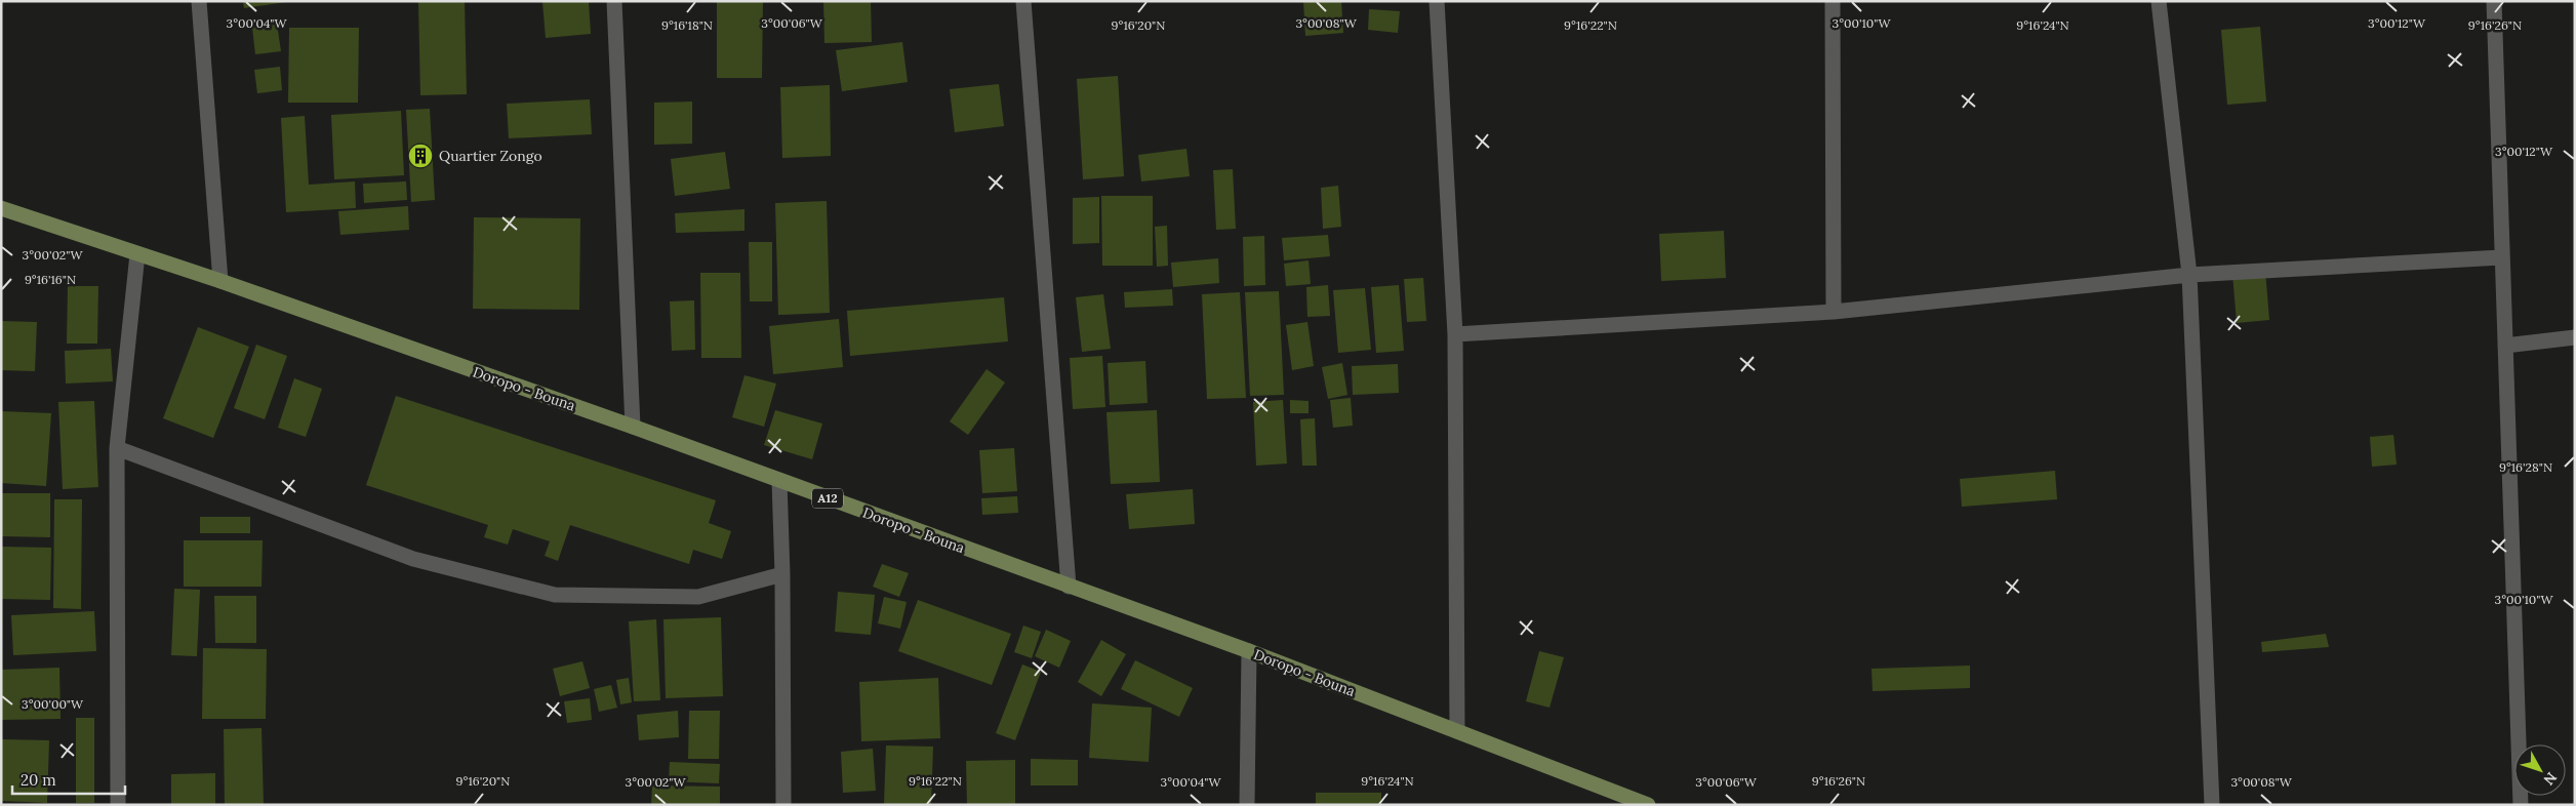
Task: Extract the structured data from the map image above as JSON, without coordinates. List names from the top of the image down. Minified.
{"streets":{"main road":["Doropo - Bouna","A12"]},"places":{"building":["Quartier Zongo"]},"scale_bar":"20 m","north":"bottom right","coordinates":["3°00'04\"W","3°00'06\"W","3°00'08\"W","3°00'10\"W","3°00'12\"W","9°16'18\"N","9°16'20\"N","9°16'22\"N","9°16'24\"N","9°16'26\"N","3°00'02\"W","9°16'16\"N","9°16'28\"N","3°00'00\"W"]}
